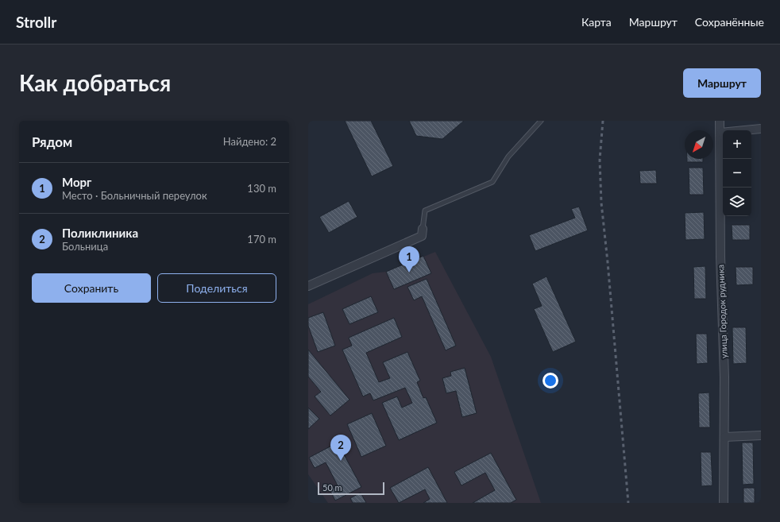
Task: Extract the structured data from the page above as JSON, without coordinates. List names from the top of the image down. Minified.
{"streets":{"street":["улица Городок рудника"]},"scale_bar":"50 m","north":"bottom left","page":{"header":"Strollr","nav":["Карта","Маршрут","Сохранённые"],"buttons":["Маршрут",["Сохранить","Поделиться"]],"title":"Как добраться","heading":["Рядом","Найдено: 2"],"map_buttons":["+","−"],"list":[{"mark":"1","name":"Морг","note":"Место · Больничный переулок","value":"130 m"},{"mark":"2","name":"Поликлиника","note":"Больница","value":"170 m"}],"pins":["1","2"],"scale":"50 m"}}
